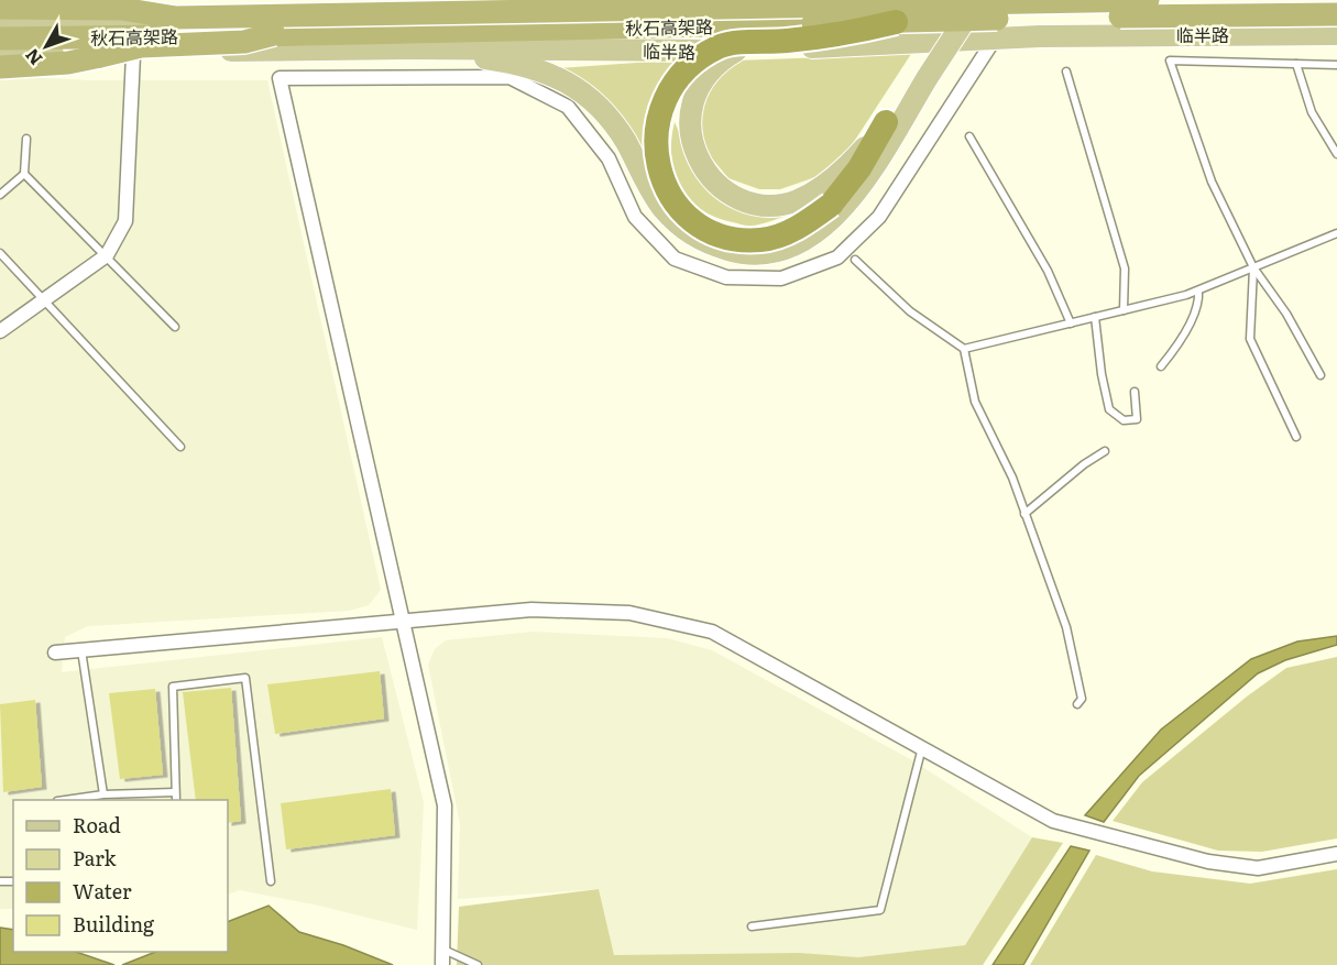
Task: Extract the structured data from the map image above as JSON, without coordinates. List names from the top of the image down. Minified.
{"streets":{"highway":["秋石高架路"],"main road":["临半路"]},"legend":["Road","Park","Water","Building"],"north":"bottom left"}
